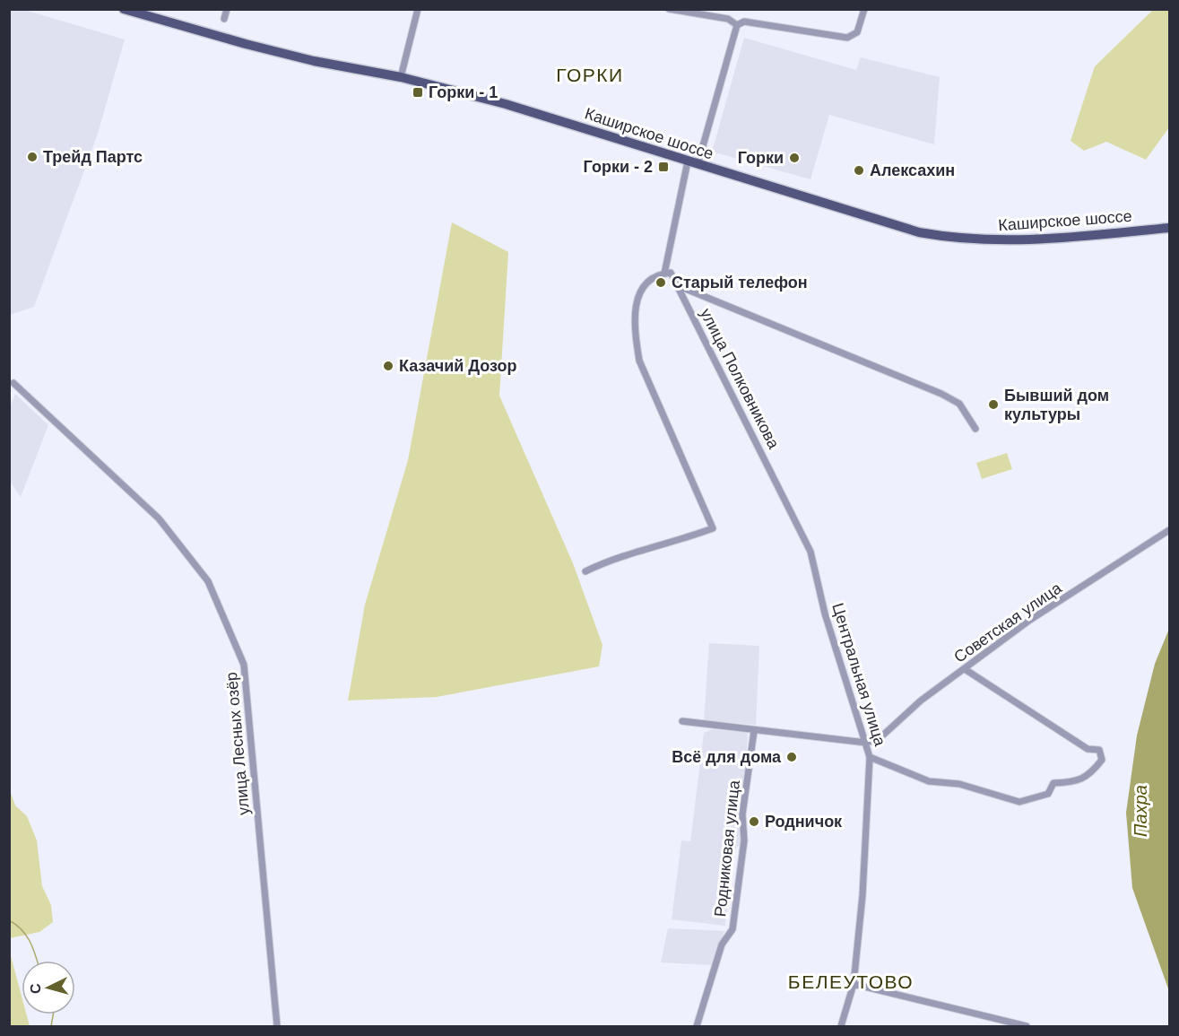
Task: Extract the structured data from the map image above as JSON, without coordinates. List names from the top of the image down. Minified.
{"streets":{"main road":["Каширское шоссе"],"street":["улица Полковникова","Советская улица","Центральная улица","улица Лесных озёр","Родниковая улица"]},"crossings":[["улица Полковникова","Центральная улица"],["Советская улица","Центральная улица"]],"districts":["ГОРКИ","БЕЛЕУТОВО"],"water":["Пахра"],"places":{"transit":["Горки - 1","Горки - 2"],"other":["Трейд Партс","Горки","Алексахин","Старый телефон","Казачий Дозор","Бывший дом культуры","Всё для дома","Родничок"]},"north":"left"}
